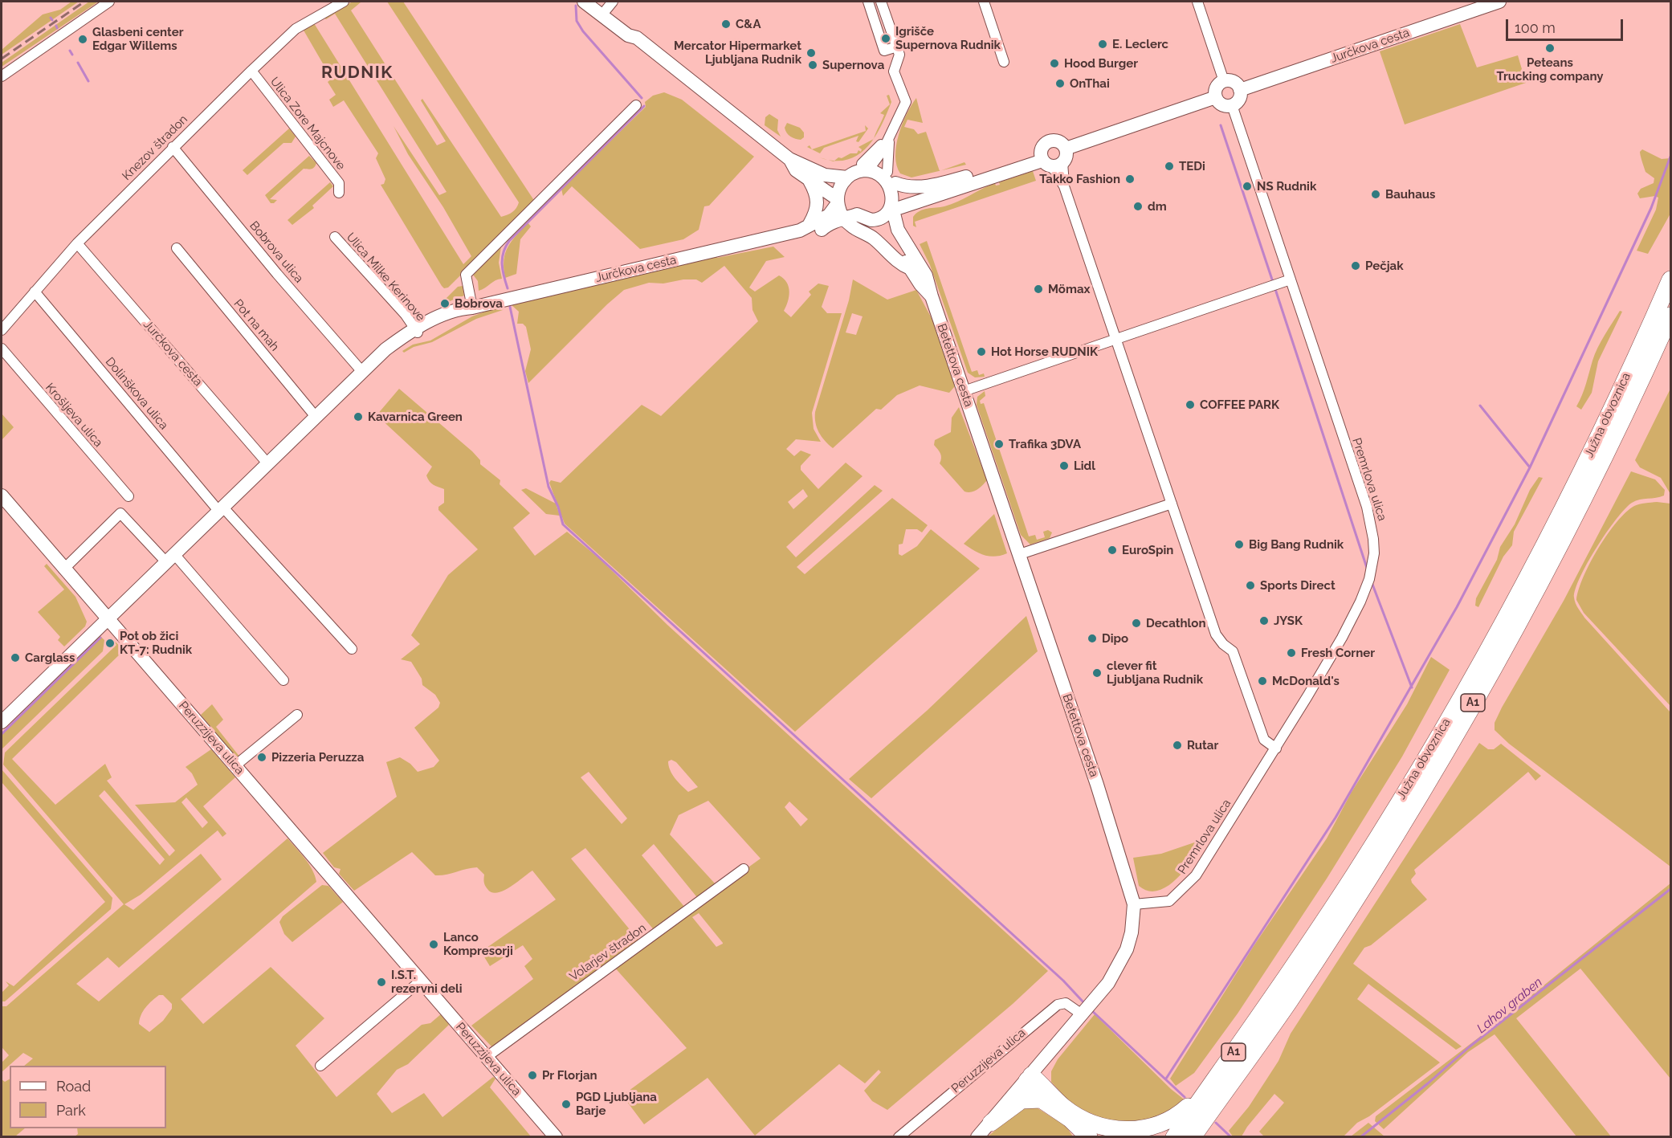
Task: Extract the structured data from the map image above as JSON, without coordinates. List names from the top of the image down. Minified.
{"streets":{"highway":["Južna obvoznica","A1"],"street":["Jurčkova cesta","Ulica Zore Majcnove","Knezov štradon","Bobrova ulica","Ulica Milke Kerinove","Pot na mah","Betettova cesta","Dolinškova ulica","Krošljeva ulica","Premrlova ulica","Peruzzijeva ulica","Volarjev štradon"]},"crossings":[["Jurčkova cesta","Knezov štradon"],["Jurčkova cesta","Bobrova ulica"],["Jurčkova cesta","Ulica Milke Kerinove"],["Jurčkova cesta","Pot na mah"],["Jurčkova cesta","Betettova cesta"],["Jurčkova cesta","Dolinškova ulica"],["Jurčkova cesta","Premrlova ulica"],["Jurčkova cesta","Peruzzijeva ulica"],["Ulica Zore Majcnove","Knezov štradon"],["Knezov štradon","Bobrova ulica"],["Knezov štradon","Dolinškova ulica"],["Betettova cesta","Premrlova ulica"],["Betettova cesta","Peruzzijeva ulica"],["Peruzzijeva ulica","Volarjev štradon"]],"districts":["RUDNIK"],"water":["Lahov graben"],"places":["C&A","Igrišče Supernova Rudnik","Glasbeni center Edgar Willems","E. Leclerc","Peteans Trucking company","Mercator Hipermarket Ljubljana Rudnik","Hood Burger","Supernova","OnThai","TEDi","Takko Fashion","NS Rudnik","Bauhaus","dm","Pečjak","Mömax","Bobrova","Hot Horse RUDNIK","COFFEE PARK","Kavarnica Green","Trafika 3DVA","Lidl","Big Bang Rudnik","EuroSpin","Sports Direct","JYSK","Decathlon","Dipo","Pot ob žici KT-7: Rudnik","Fresh Corner","Carglass","clever fit Ljubljana Rudnik","McDonald's","Rutar","Pizzeria Peruzza","Lanco Kompresorji","I.S.T. rezervni deli","Pr Florjan","PGD Ljubljana Barje"],"legend":["Road","Park"],"scale_bar":"100 m"}
